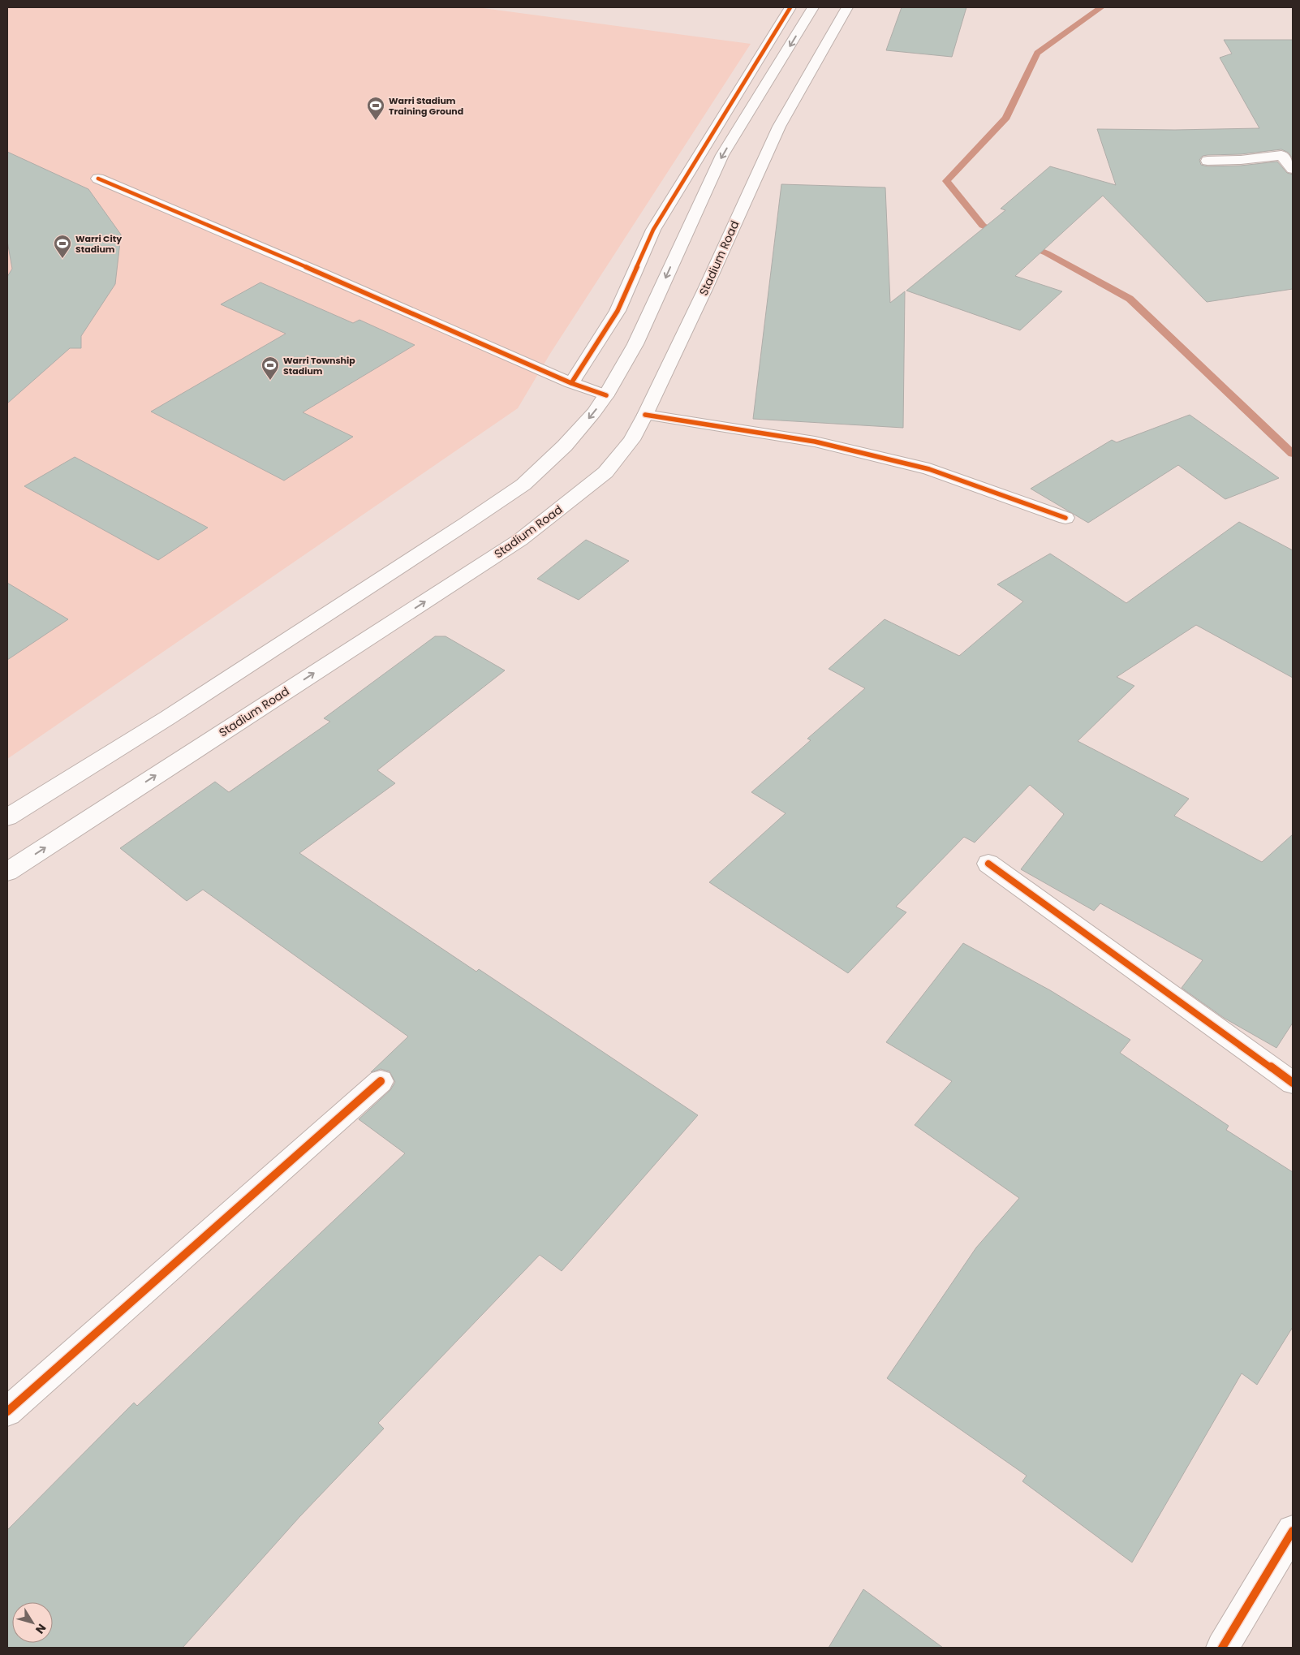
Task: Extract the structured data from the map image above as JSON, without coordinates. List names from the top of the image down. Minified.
{"streets":{"main road":["Stadium Road"]},"places":{"sports":["Warri Stadium Training Ground","Warri City Stadium","Warri Township Stadium"]},"north":"bottom right"}
